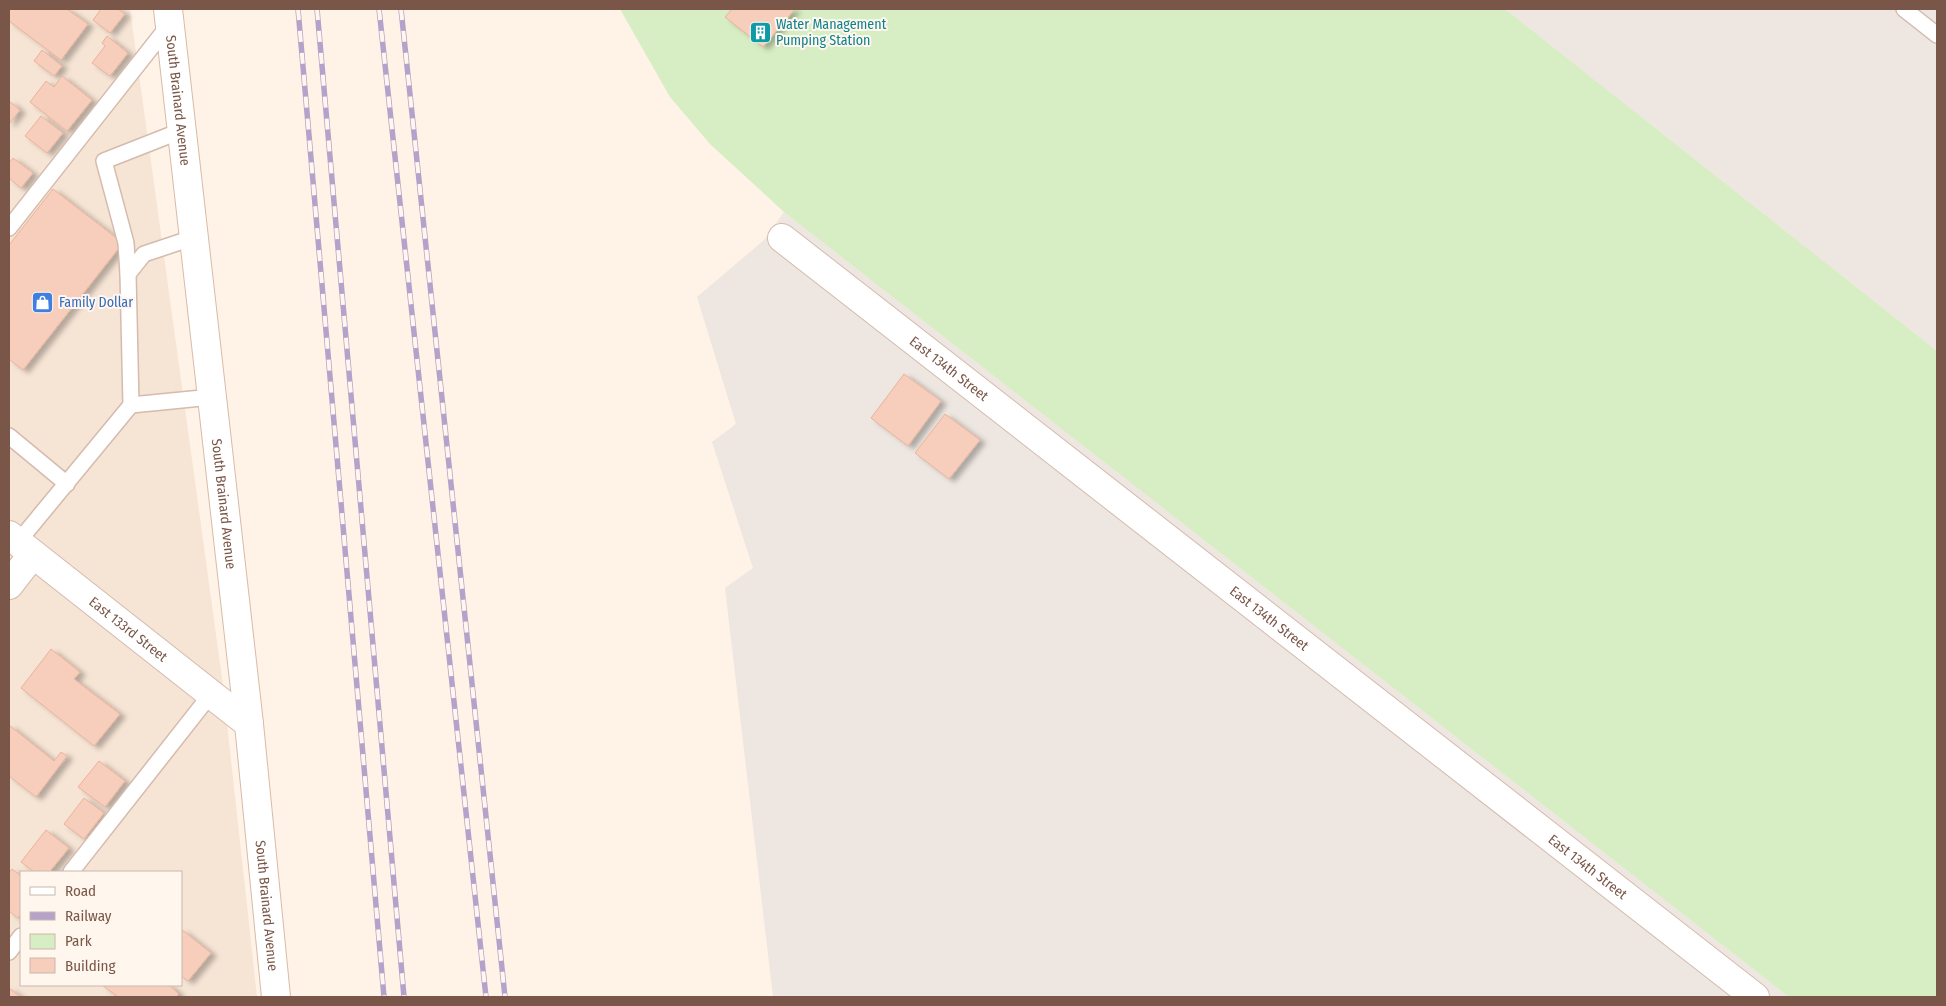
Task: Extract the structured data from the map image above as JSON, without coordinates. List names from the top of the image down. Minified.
{"streets":{"street":["South Brainard Avenue","East 134th Street","East 133rd Street"]},"crossings":[["South Brainard Avenue","East 133rd Street"]],"places":{"building":["Water Management Pumping Station"],"shop":["Family Dollar"]},"legend":["Road","Railway","Park","Building"]}
